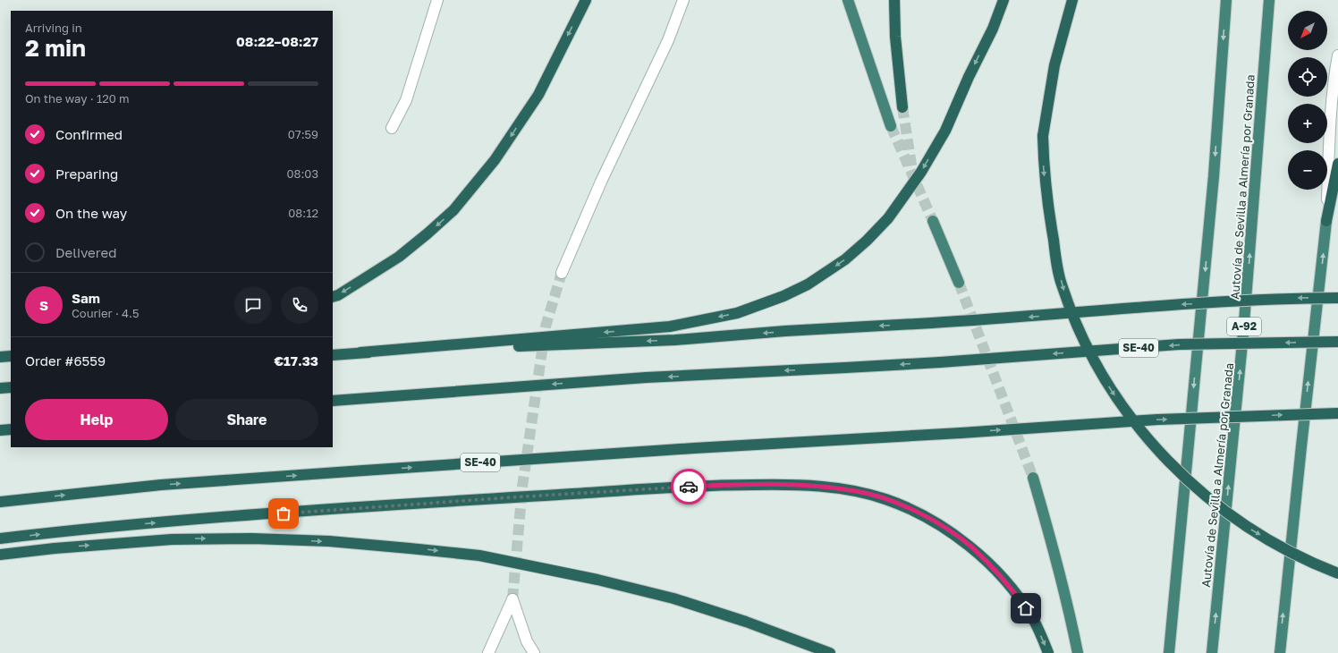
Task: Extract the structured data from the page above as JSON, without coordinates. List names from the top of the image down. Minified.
{"streets":{"highway":["Autovía de Sevilla a Almería por Granada","A-92","SE-40"]},"north":"bottom left","page":{"map_buttons":["+","−"],"heading":["2 min","Arriving in","08:22–08:27"],"panel":["Sam","Courier · 4.5","Order #6559","€17.33"],"bar":"On the way · 120 m","list":[["Confirmed","07:59"],["Preparing","08:03"],["On the way","08:12"],"Delivered"],"round":"S","buttons":["Help","Share"]}}
